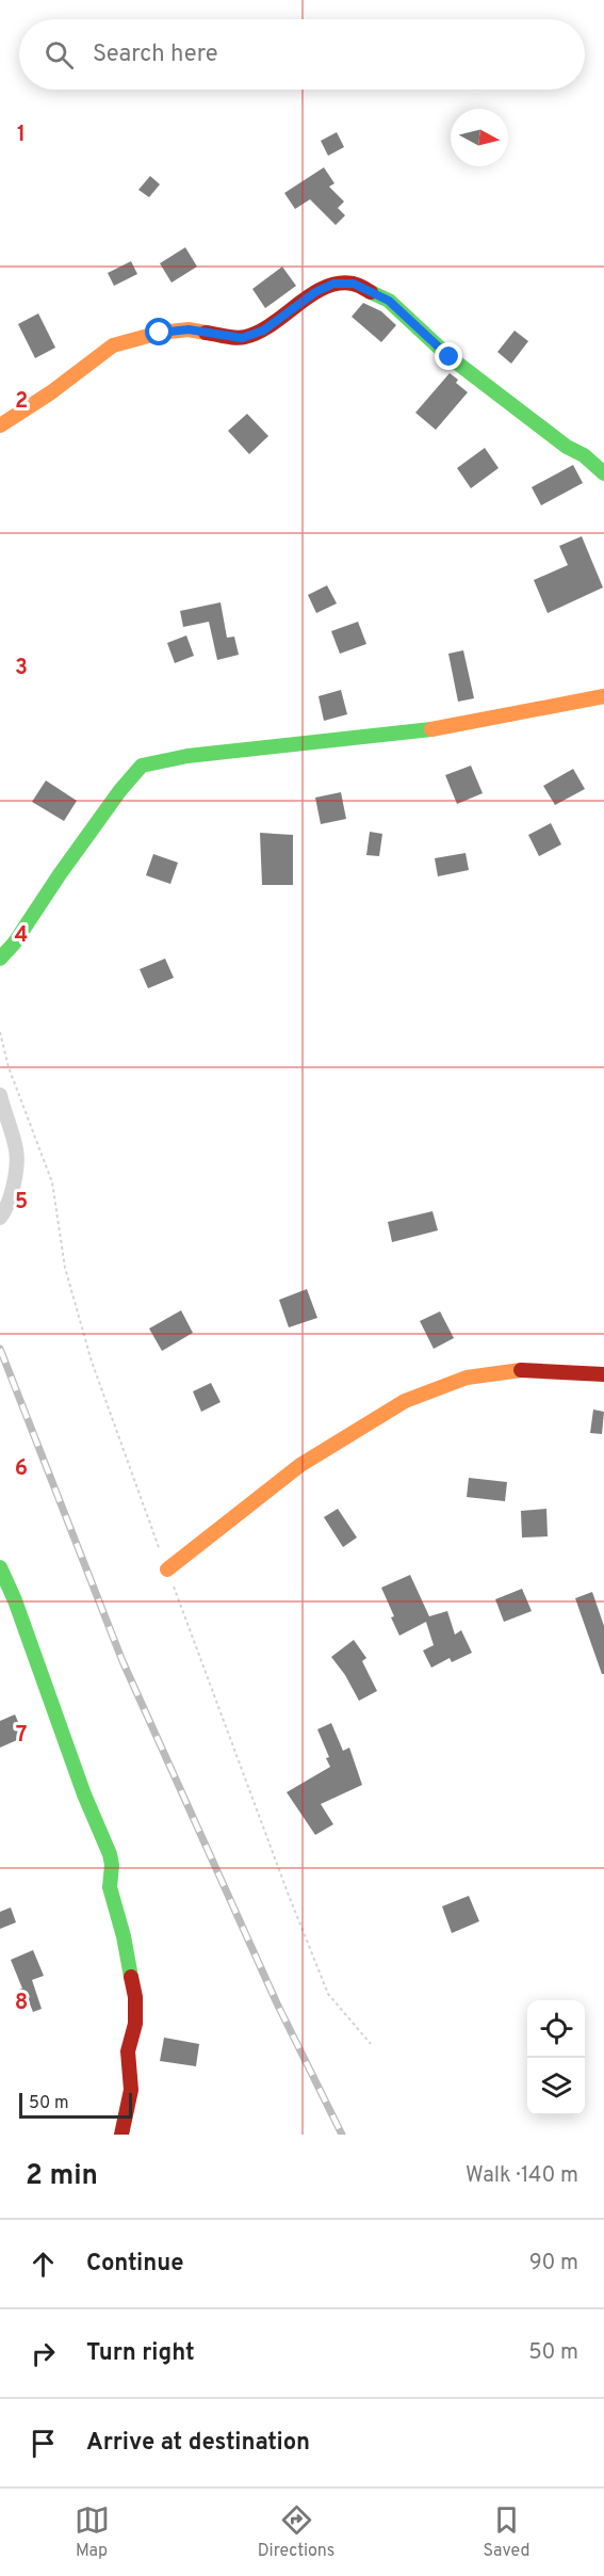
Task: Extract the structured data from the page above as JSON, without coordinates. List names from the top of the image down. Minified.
{"scale_bar":"50 m","north":"right","page":{"search":"Search here","scale":"50 m","heading":["2 min","Walk · 140 m"],"list":[["Continue","90 m"],["Turn right","50 m"],"Arrive at destination"],"nav":["Map","Directions","Saved"]},"grid":{"rows":["1","2","3","4","5","6","7","8"]}}
